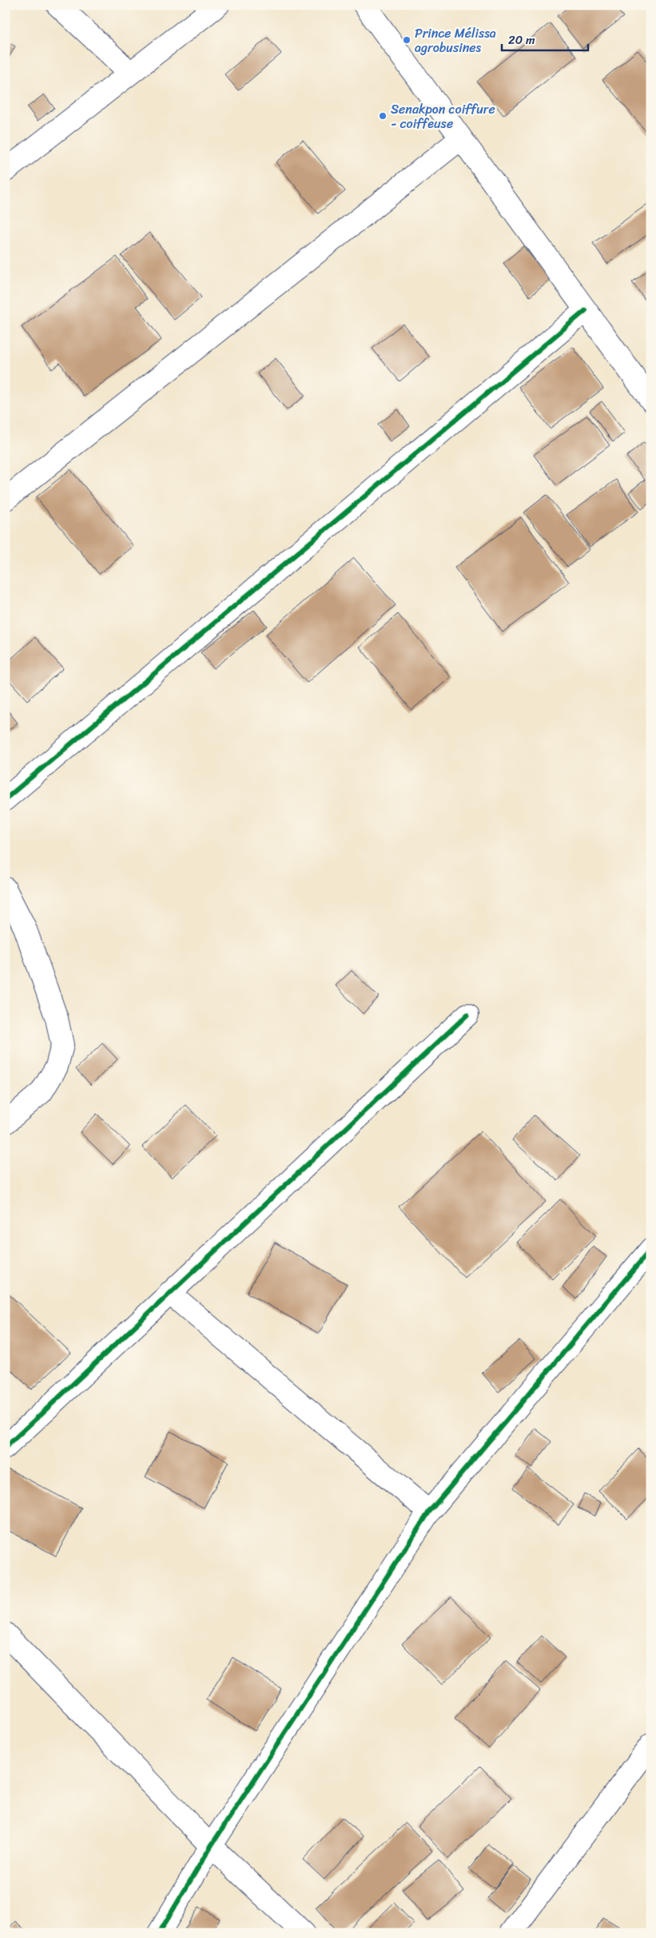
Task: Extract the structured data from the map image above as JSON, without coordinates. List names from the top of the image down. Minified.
{"places":["Prince Mélissa agrobusines","Senakpon coiffure - coiffeuse"],"scale_bar":"20 m"}
